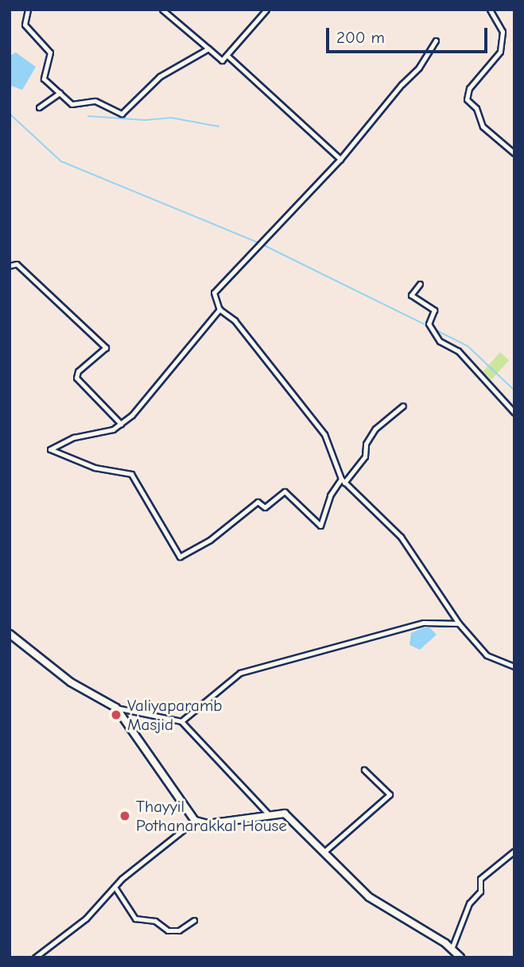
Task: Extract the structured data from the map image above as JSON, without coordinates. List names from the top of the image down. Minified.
{"places":["Valiyaparamb Masjid","Thayyil Pothanarakkal House"],"scale_bar":"200 m"}
